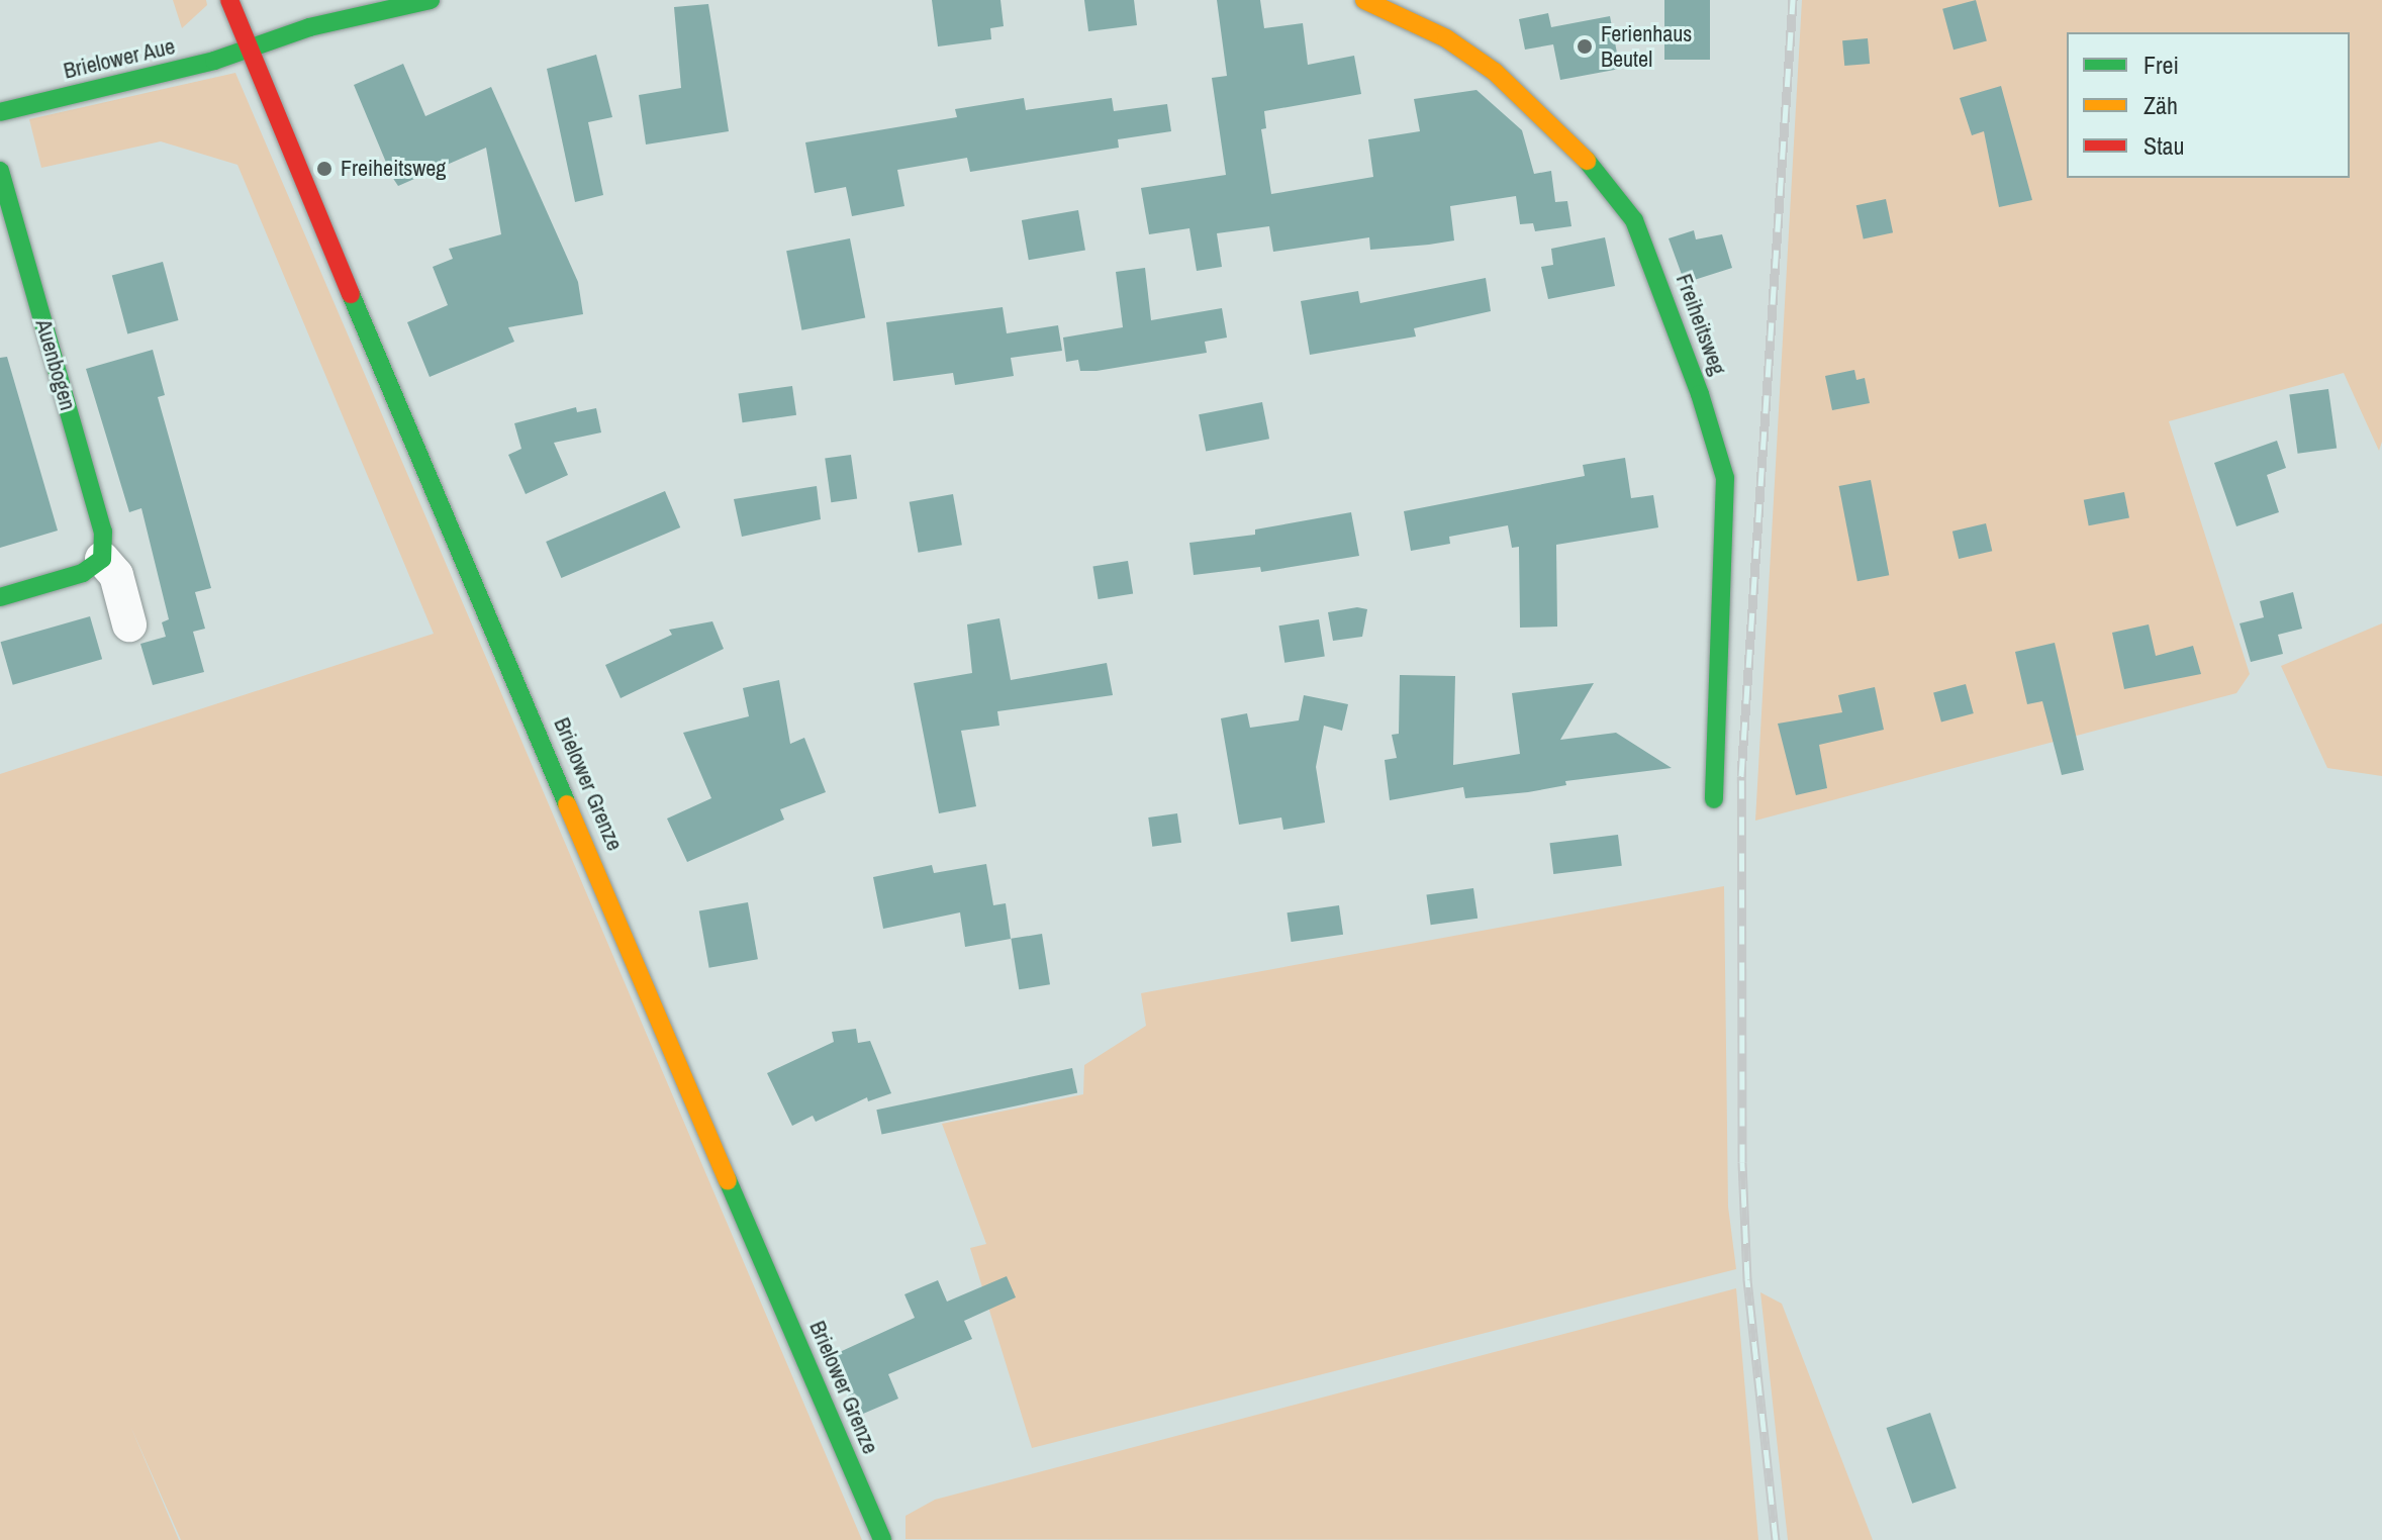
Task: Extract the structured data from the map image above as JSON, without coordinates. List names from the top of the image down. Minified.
{"streets":{"street":["Brielower Aue","Freiheitsweg","Auenbogen","Brielower Grenze"]},"crossings":[["Brielower Aue","Brielower Grenze"]],"places":["Ferienhaus Beutel","Freiheitsweg"],"legend":["Frei","Zäh","Stau"]}
